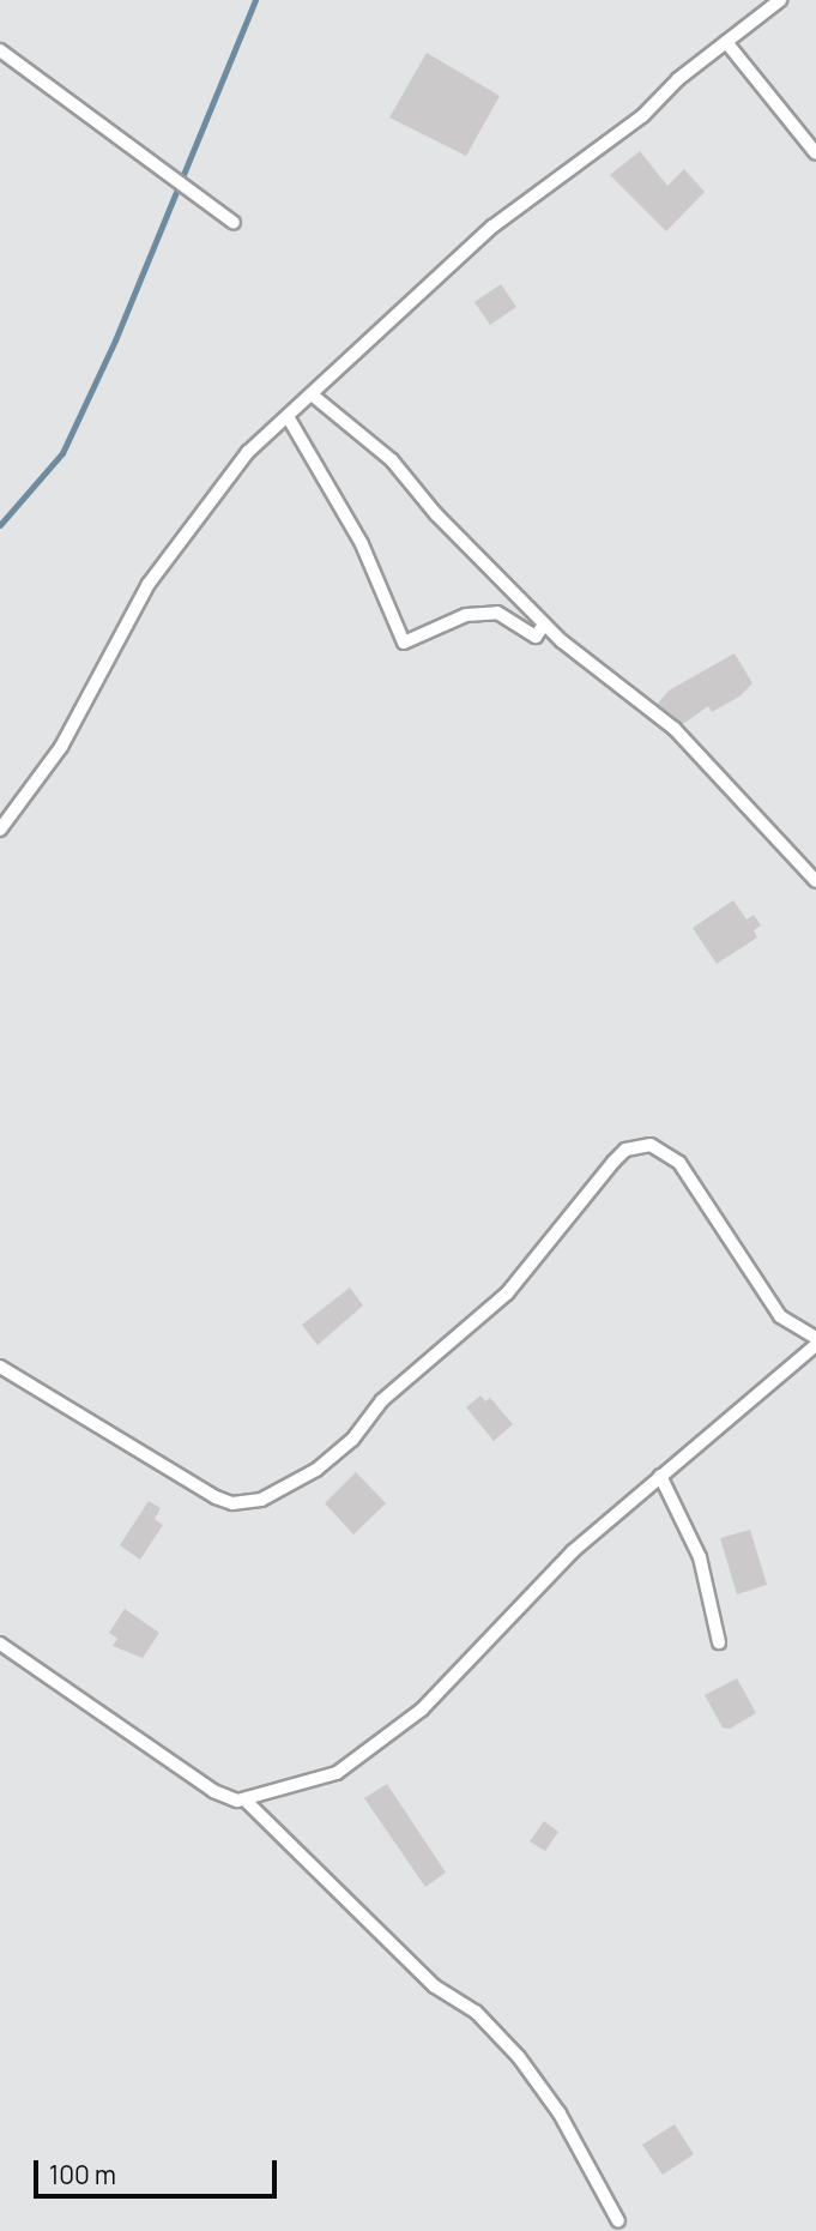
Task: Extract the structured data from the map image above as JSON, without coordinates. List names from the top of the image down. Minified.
{"scale_bar":"100 m"}
